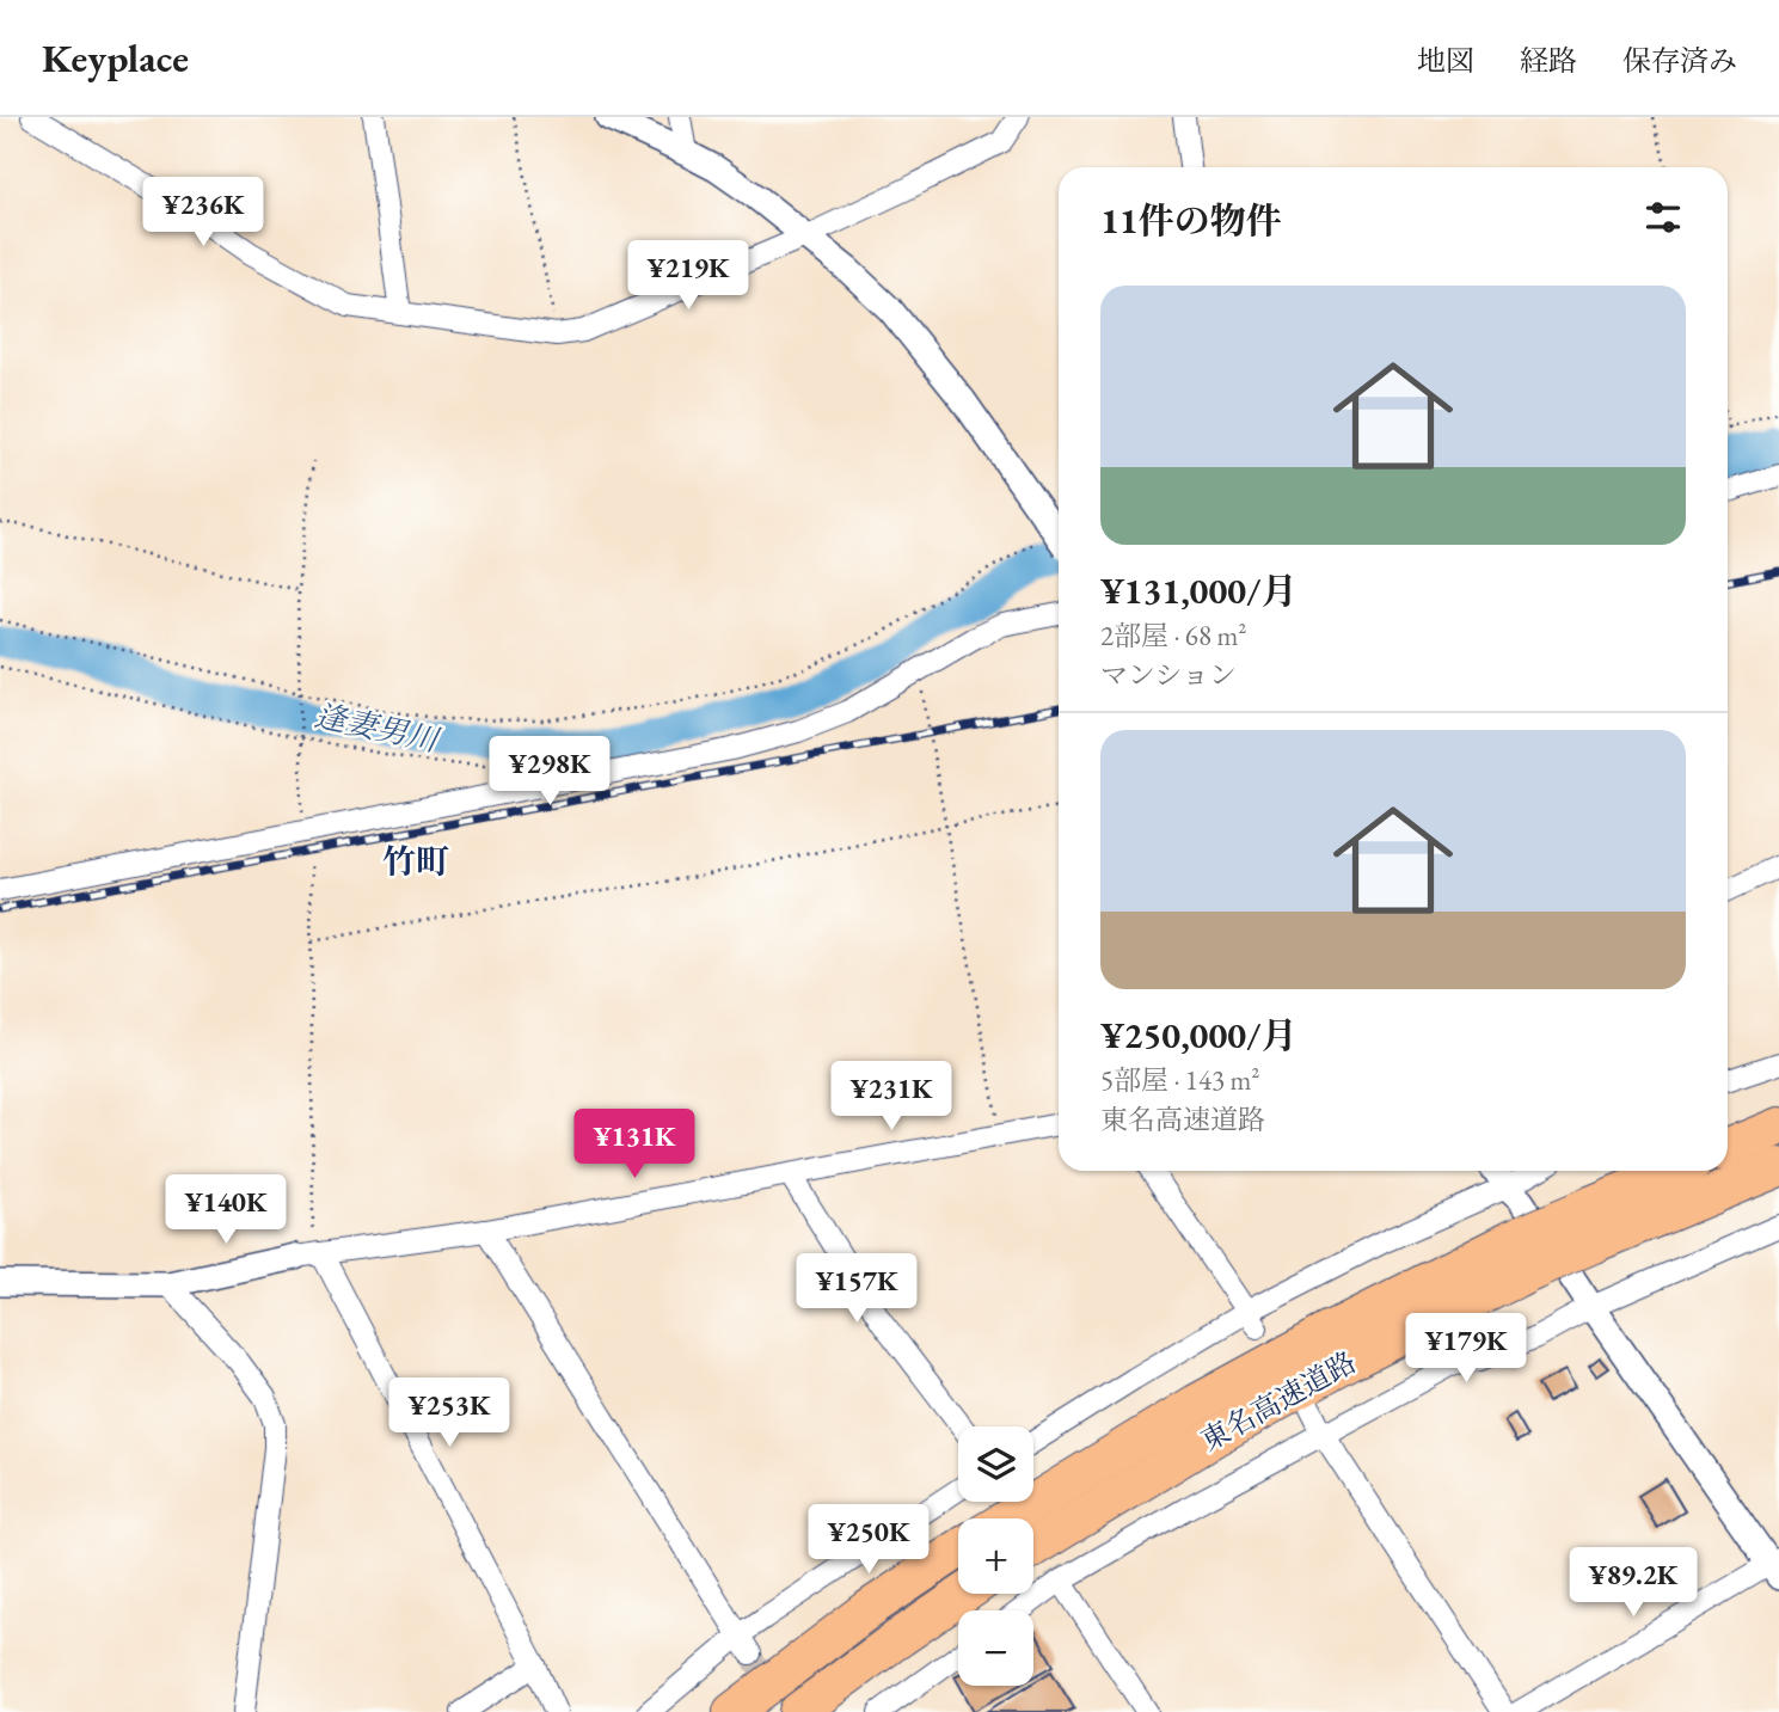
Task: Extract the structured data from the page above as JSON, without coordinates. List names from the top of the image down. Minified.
{"streets":{"highway":["東名高速道路"]},"districts":["竹町"],"water":["逢妻男川"],"page":{"header":"Keyplace","nav":["地図","経路","保存済み"],"heading":"11件の物件","price":["¥236K","¥219K","¥298K","¥231K","¥131K","¥140K","¥157K","¥179K","¥253K","¥250K","¥89.2K"],"list":[{"name":"¥131,000/月","note":"2部屋 · 68 m² · マンション"},{"name":"¥250,000/月","note":"5部屋 · 143 m² · 東名高速道路"}],"map_buttons":["+","−"]}}
